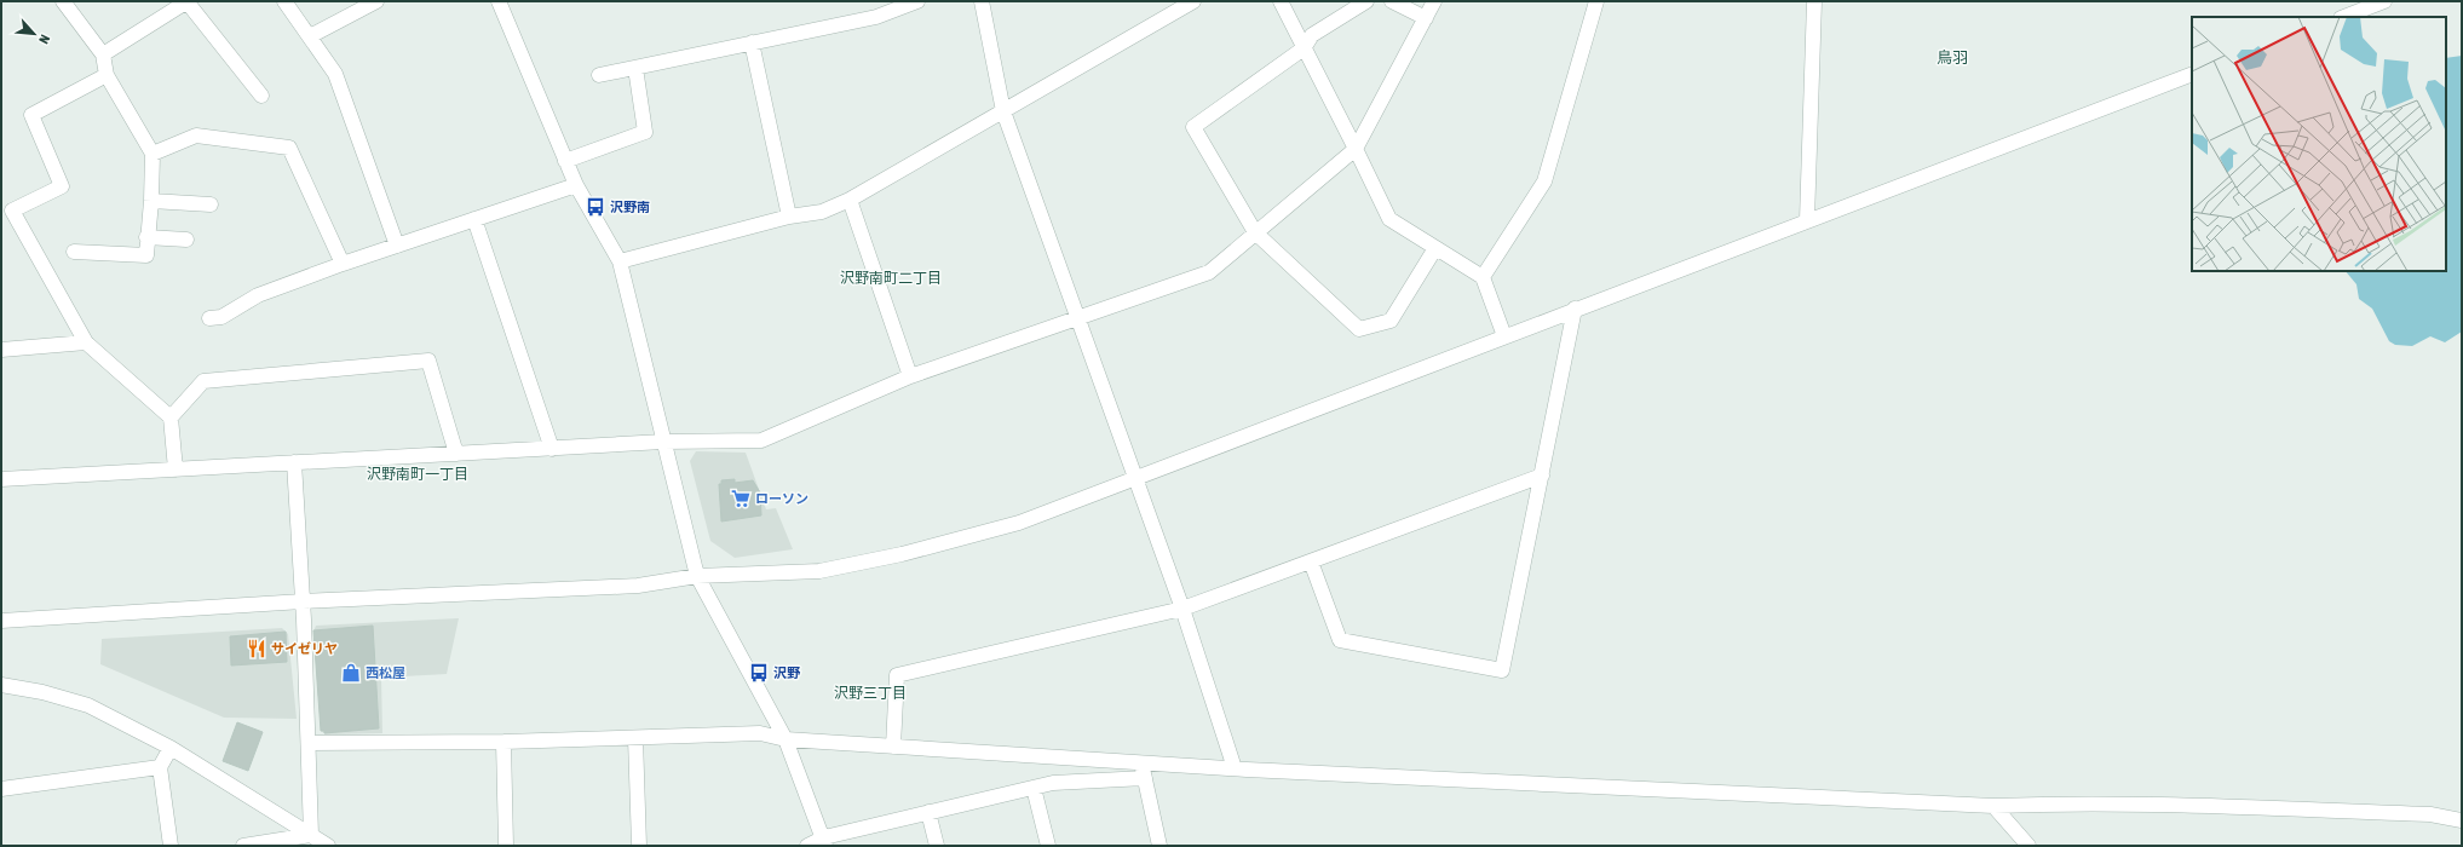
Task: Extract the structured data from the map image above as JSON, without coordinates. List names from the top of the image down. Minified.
{"districts":["鳥羽","沢野南町二丁目","沢野南町一丁目","沢野三丁目"],"places":{"bus stop":["沢野南","沢野"],"supermarket":["ローソン"],"restaurant":["サイゼリヤ"],"shop":["西松屋"]},"north":"bottom right"}
